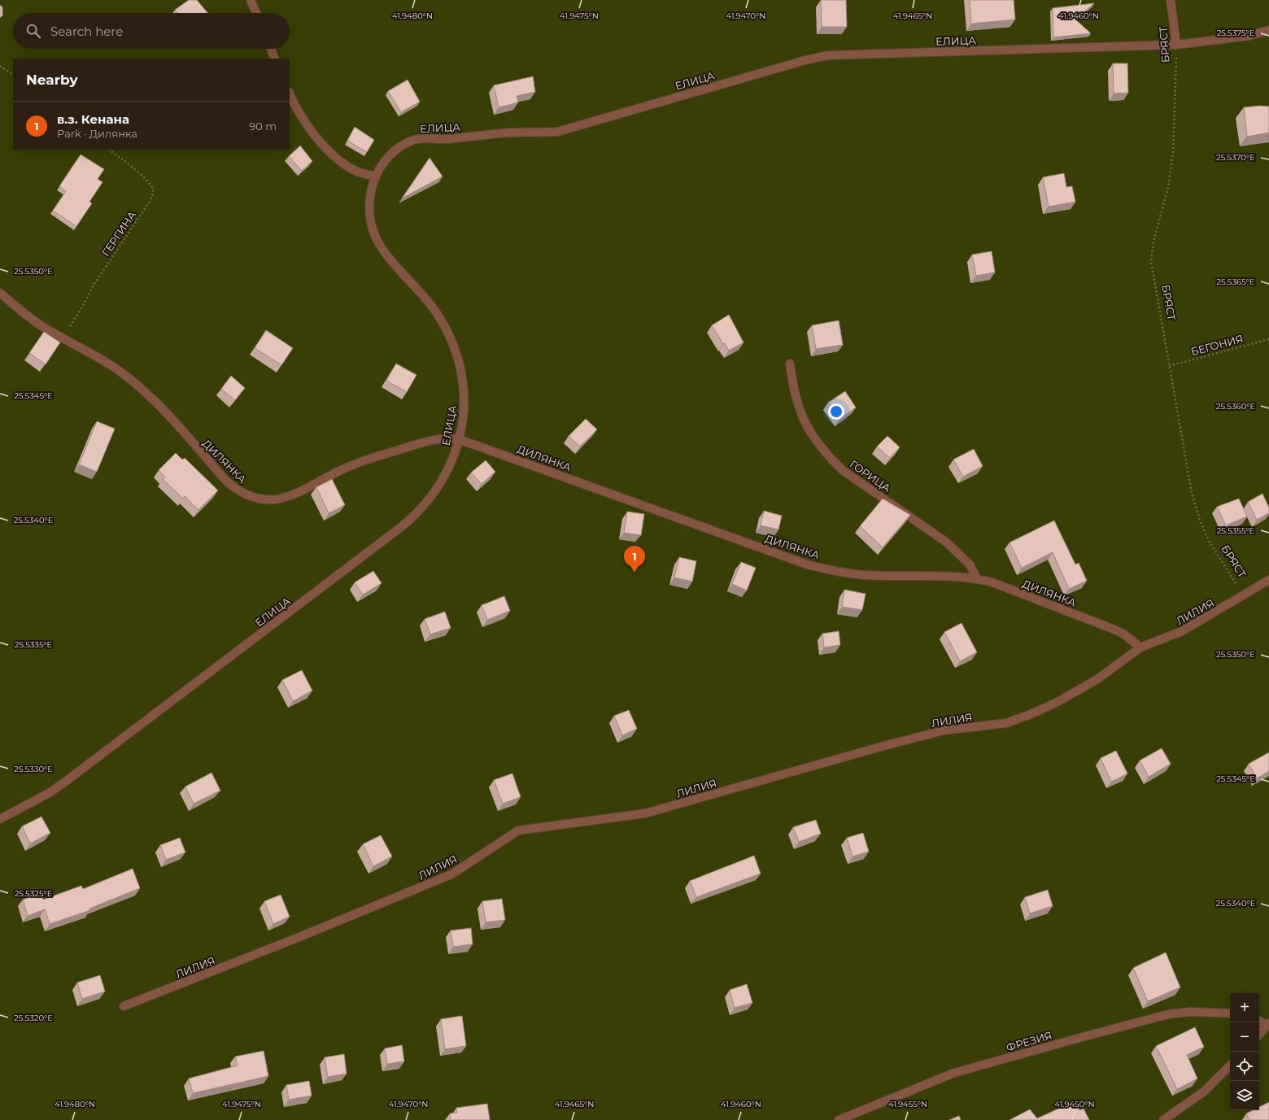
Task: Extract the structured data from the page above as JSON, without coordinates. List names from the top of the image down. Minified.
{"streets":{"street":["ЕЛИЦА","БРЯСТ","ДИЛЯНКА","ГОРИЦА","ЛИЛИЯ","ФРЕЗИЯ"],"path":["ГЕРГИНА","БЕГОНИЯ"]},"crossings":[["ЕЛИЦА","БРЯСТ"],["ЕЛИЦА","ДИЛЯНКА"],["БРЯСТ","БЕГОНИЯ"],["БРЯСТ","ЛИЛИЯ"],["ГЕРГИНА","ДИЛЯНКА"],["ДИЛЯНКА","ГОРИЦА"],["ДИЛЯНКА","ЛИЛИЯ"]],"page":{"search":"Search here","heading":"Nearby","list":[{"mark":"1","name":"в.з. Кенана","note":"Park · Дилянка","value":"90 m"}],"pins":"1","map_buttons":["+","−"]},"coordinates":["41.9480°N","41.9475°N","41.9470°N","41.9465°N","41.9460°N","25.5375°E","25.5370°E","25.5350°E","25.5365°E","25.5345°E","25.5360°E","25.5340°E","25.5355°E","25.5335°E","25.5330°E","25.5325°E","25.5320°E","41.9455°N","41.9450°N"]}
